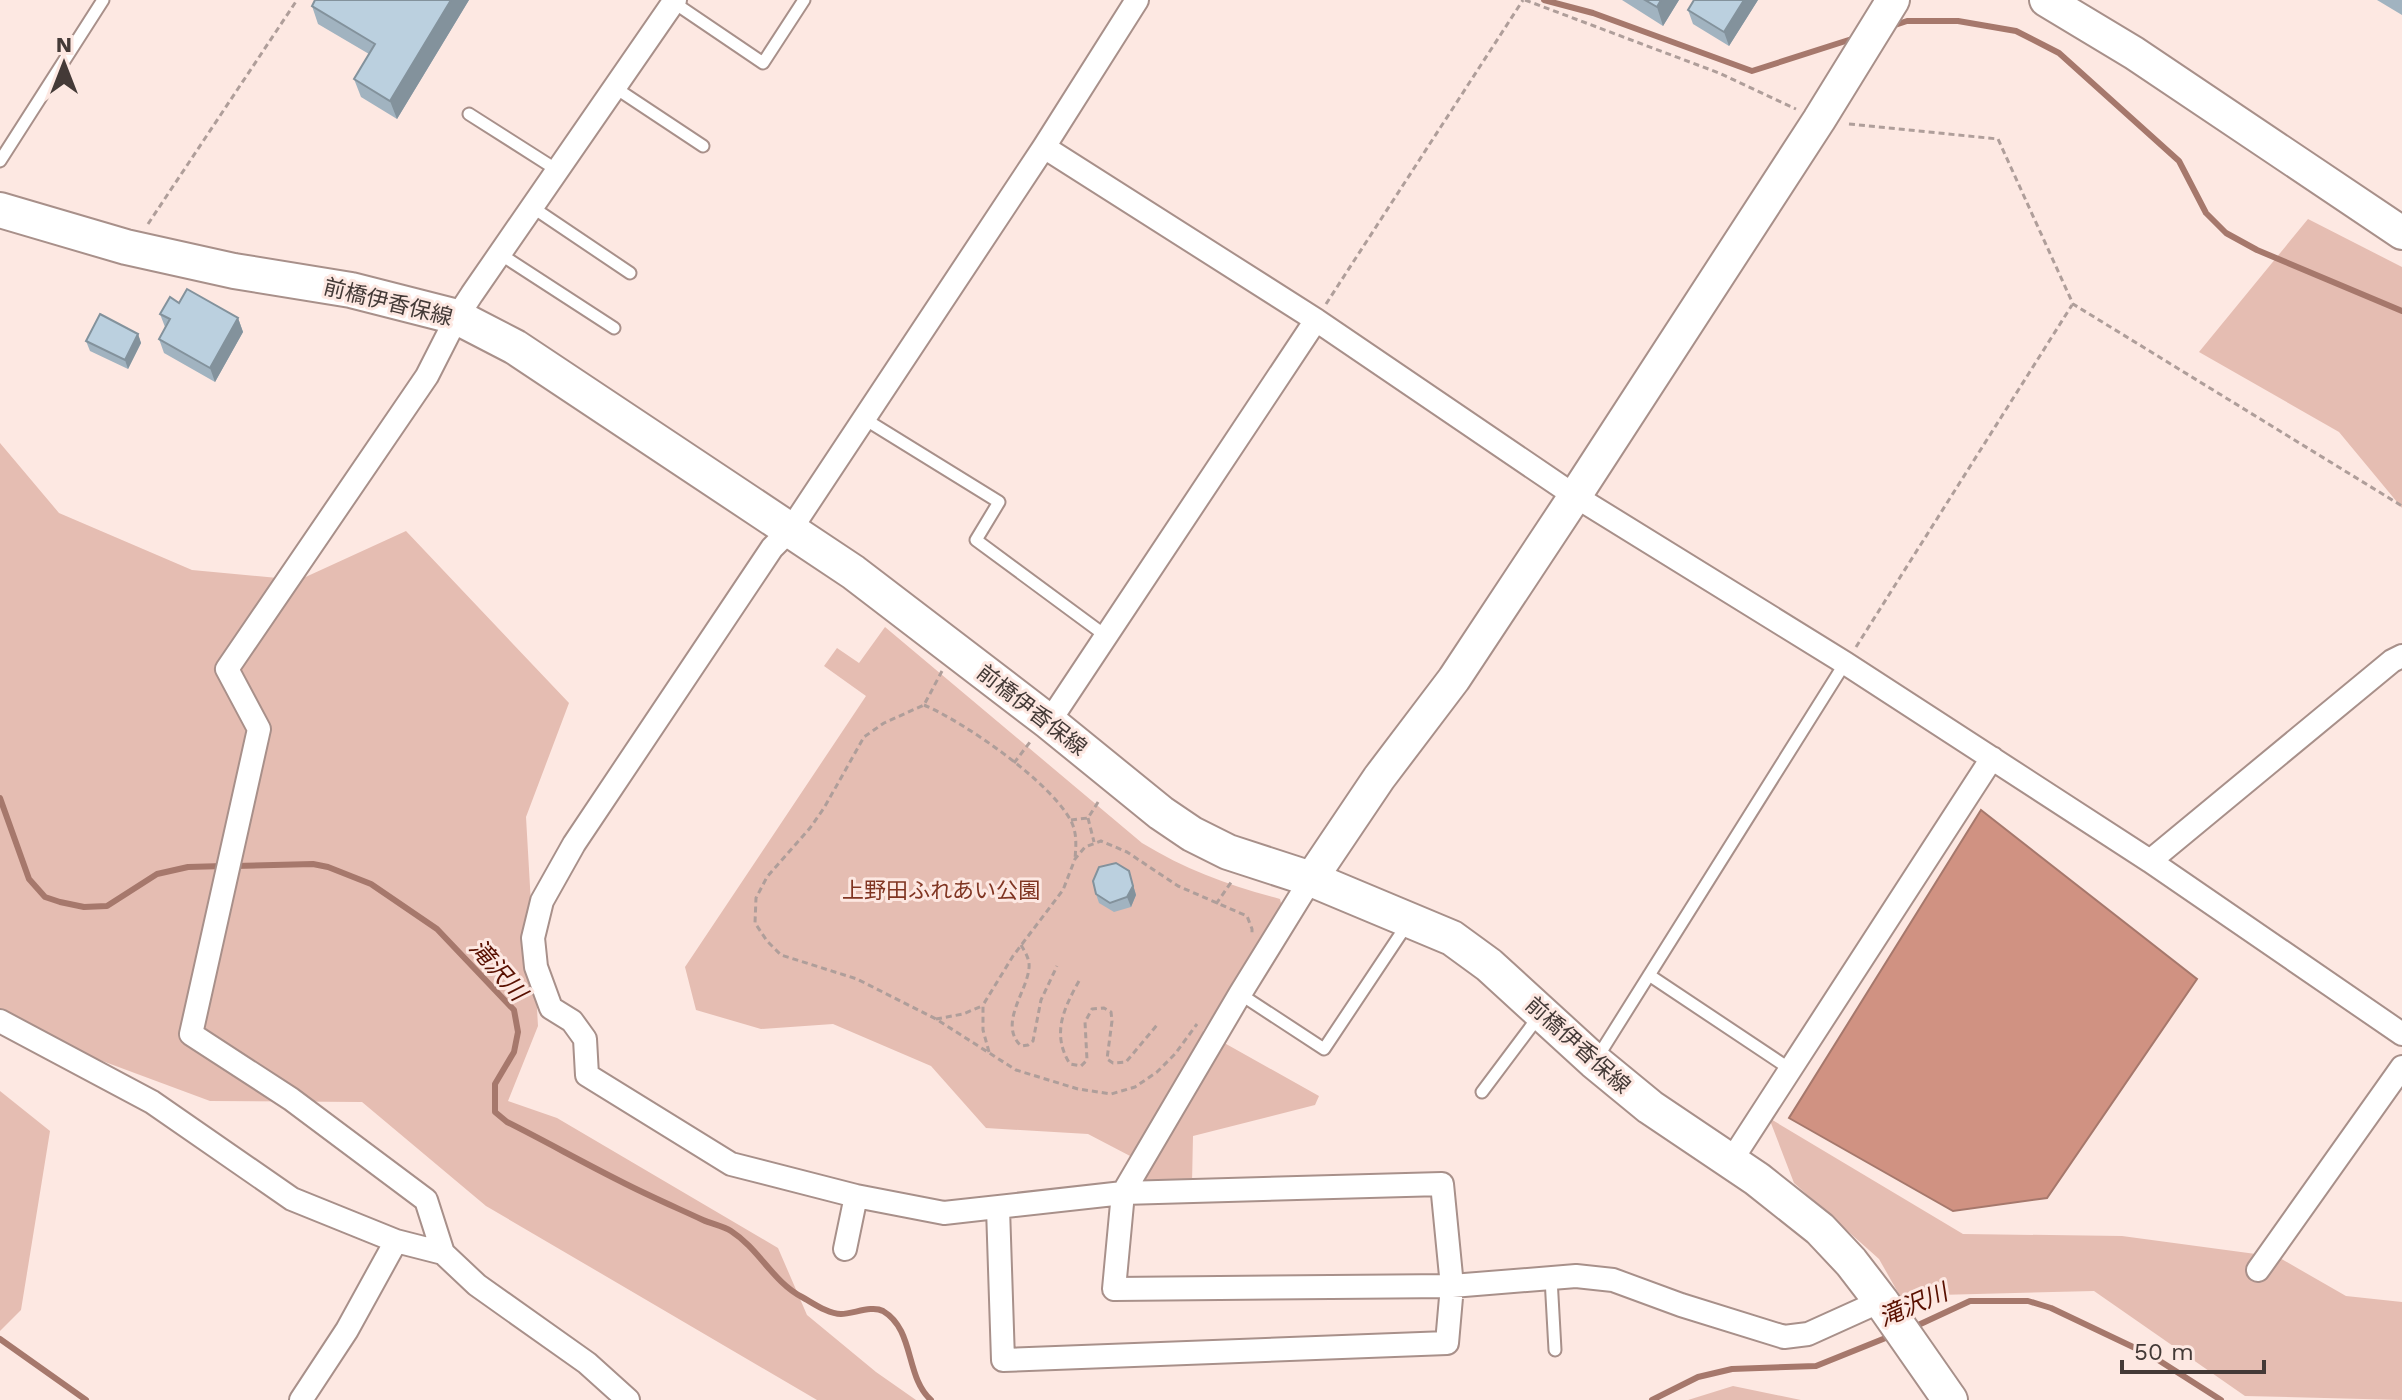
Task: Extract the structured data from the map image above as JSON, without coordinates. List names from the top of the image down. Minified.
{"streets":{"main road":["前橋伊香保線"]},"water":["滝沢川"],"parks":["上野田ふれあい公園"],"scale_bar":"50 m","north":"top"}
